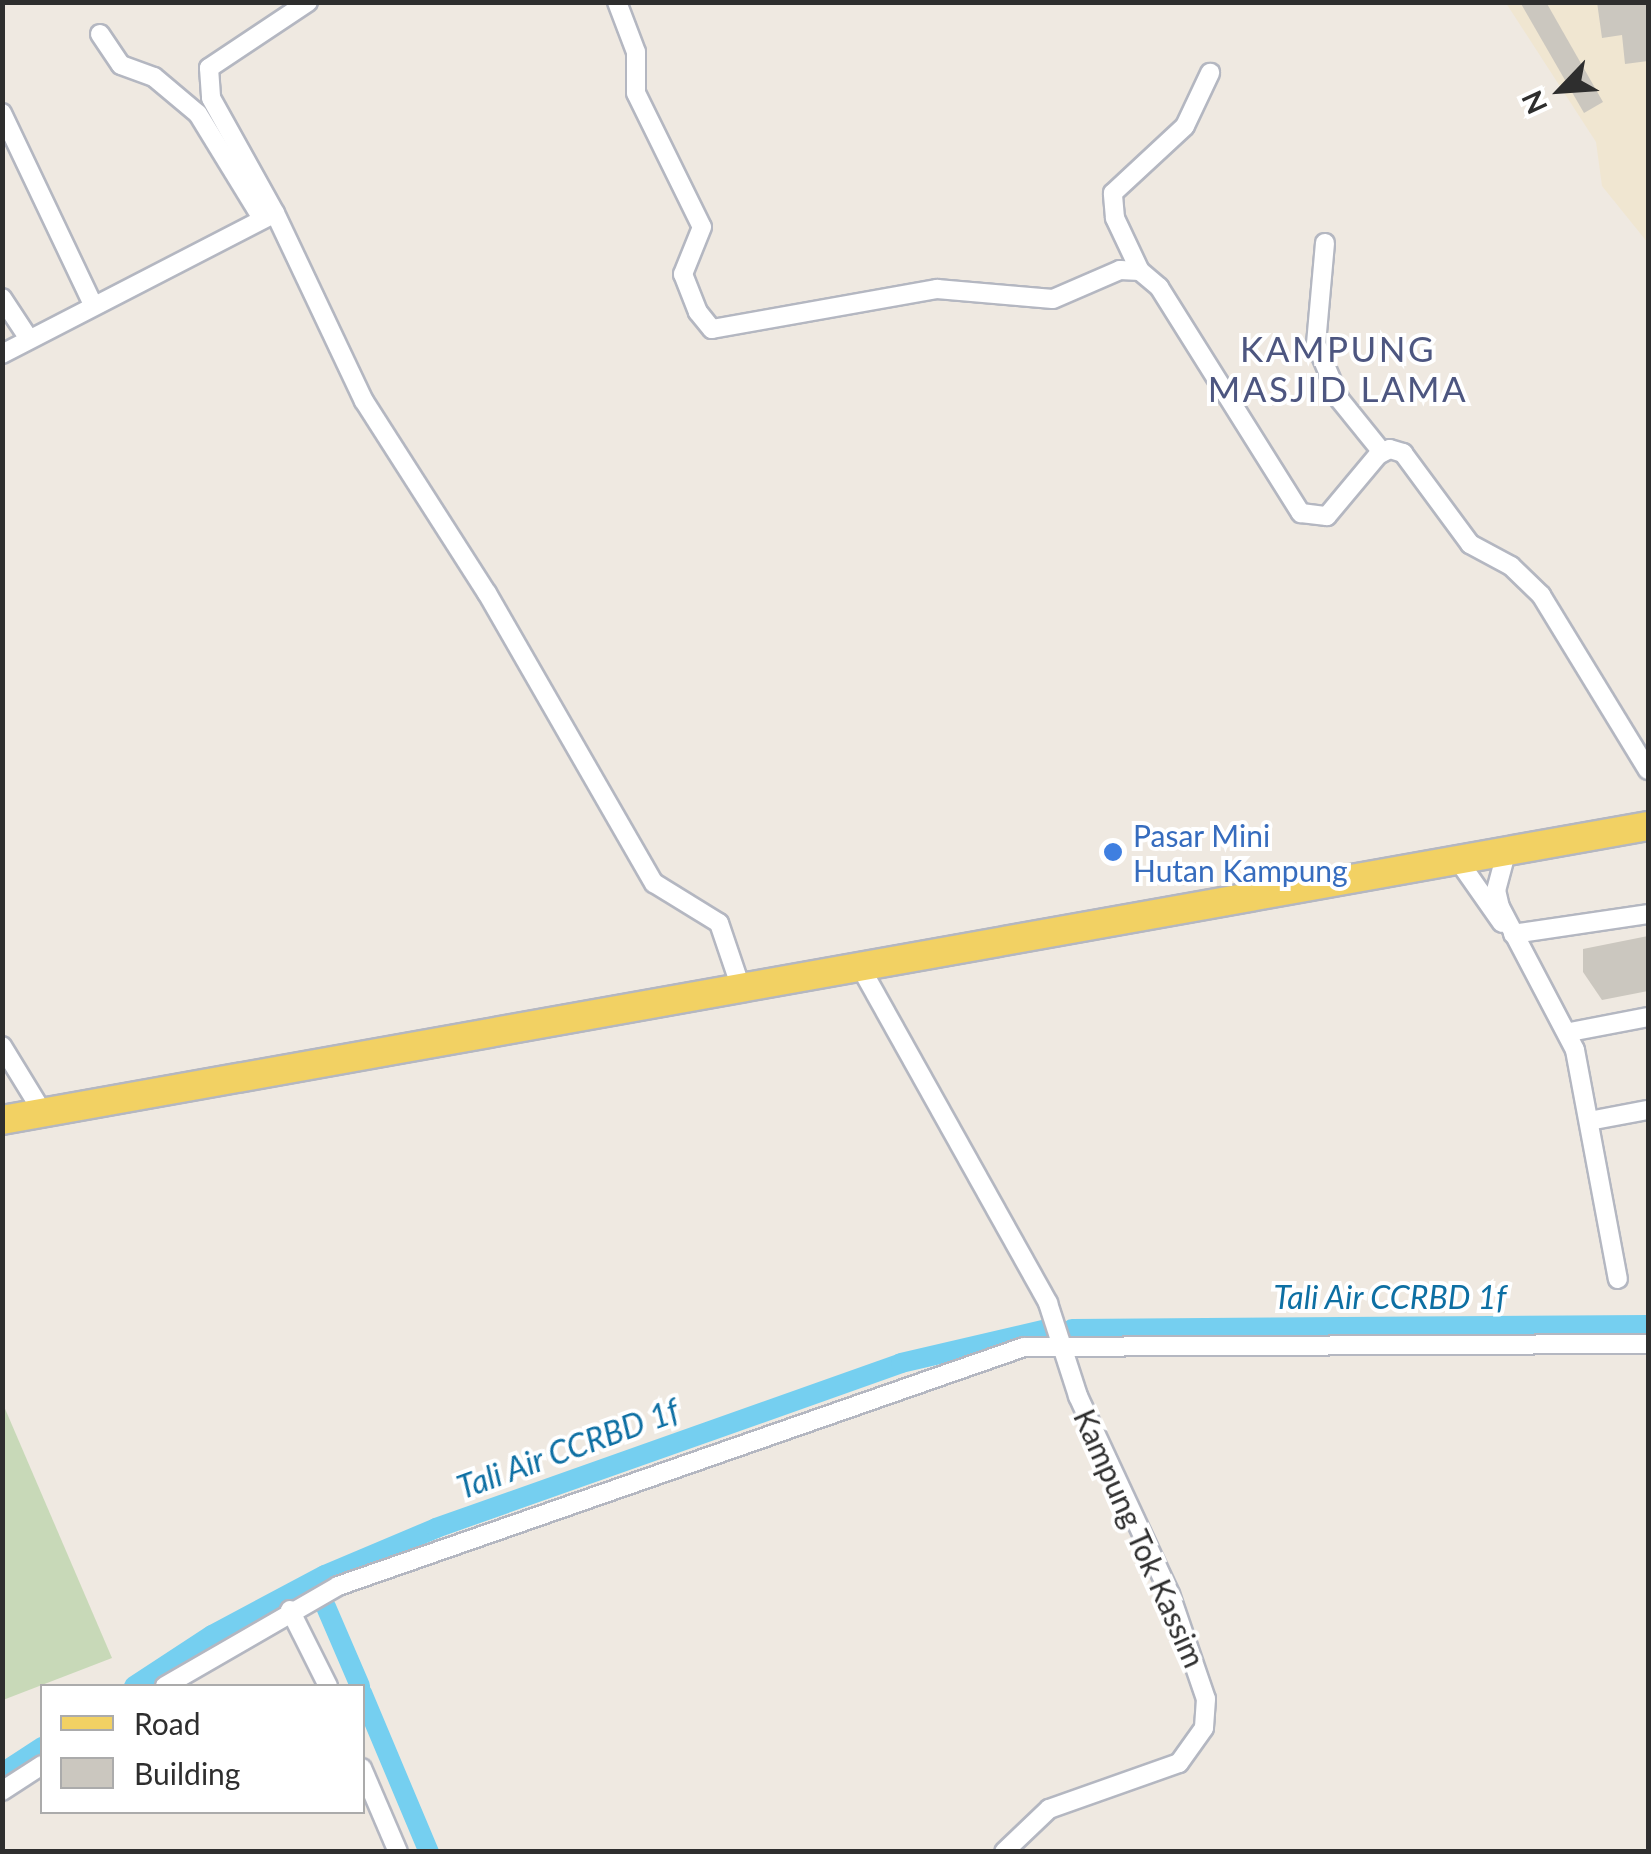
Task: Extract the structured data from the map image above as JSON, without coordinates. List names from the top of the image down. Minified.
{"streets":{"street":["Kampung Tok Kassim"]},"districts":["KAMPUNG MASJID LAMA"],"water":["Tali Air CCRBD 1f"],"places":["Pasar Mini Hutan Kampung"],"legend":["Road","Building"],"north":"bottom left"}
